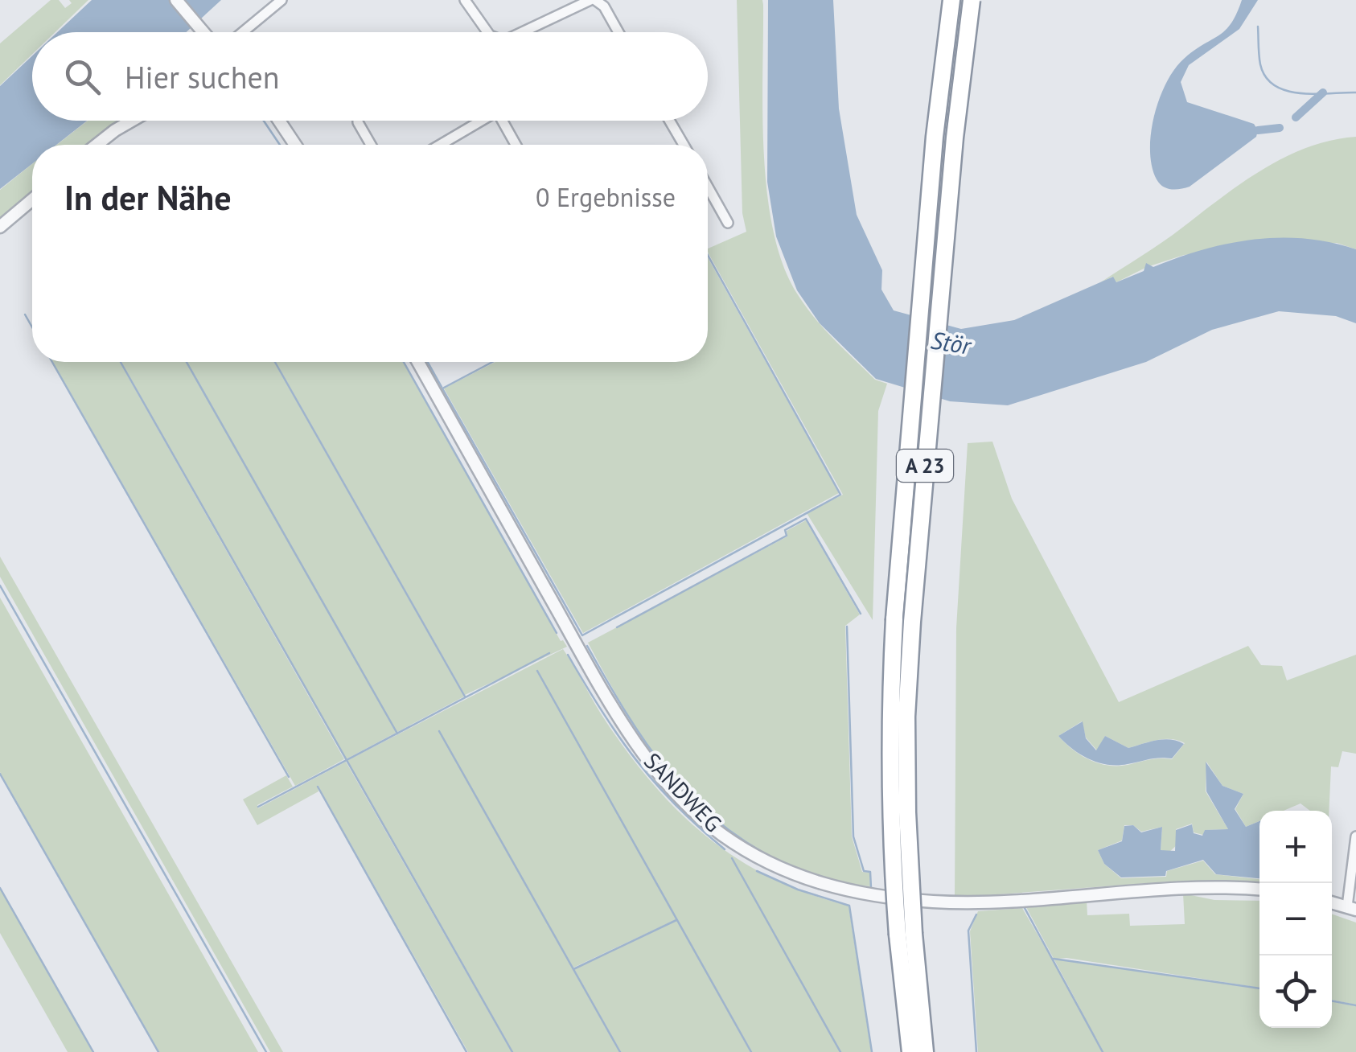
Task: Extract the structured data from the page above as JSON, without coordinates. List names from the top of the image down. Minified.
{"streets":{"highway":["A 23"],"street":["SANDWEG"]},"water":["Stör"],"page":{"search":"Hier suchen","heading":["In der Nähe","0 Ergebnisse"],"map_buttons":["+","−"]}}
